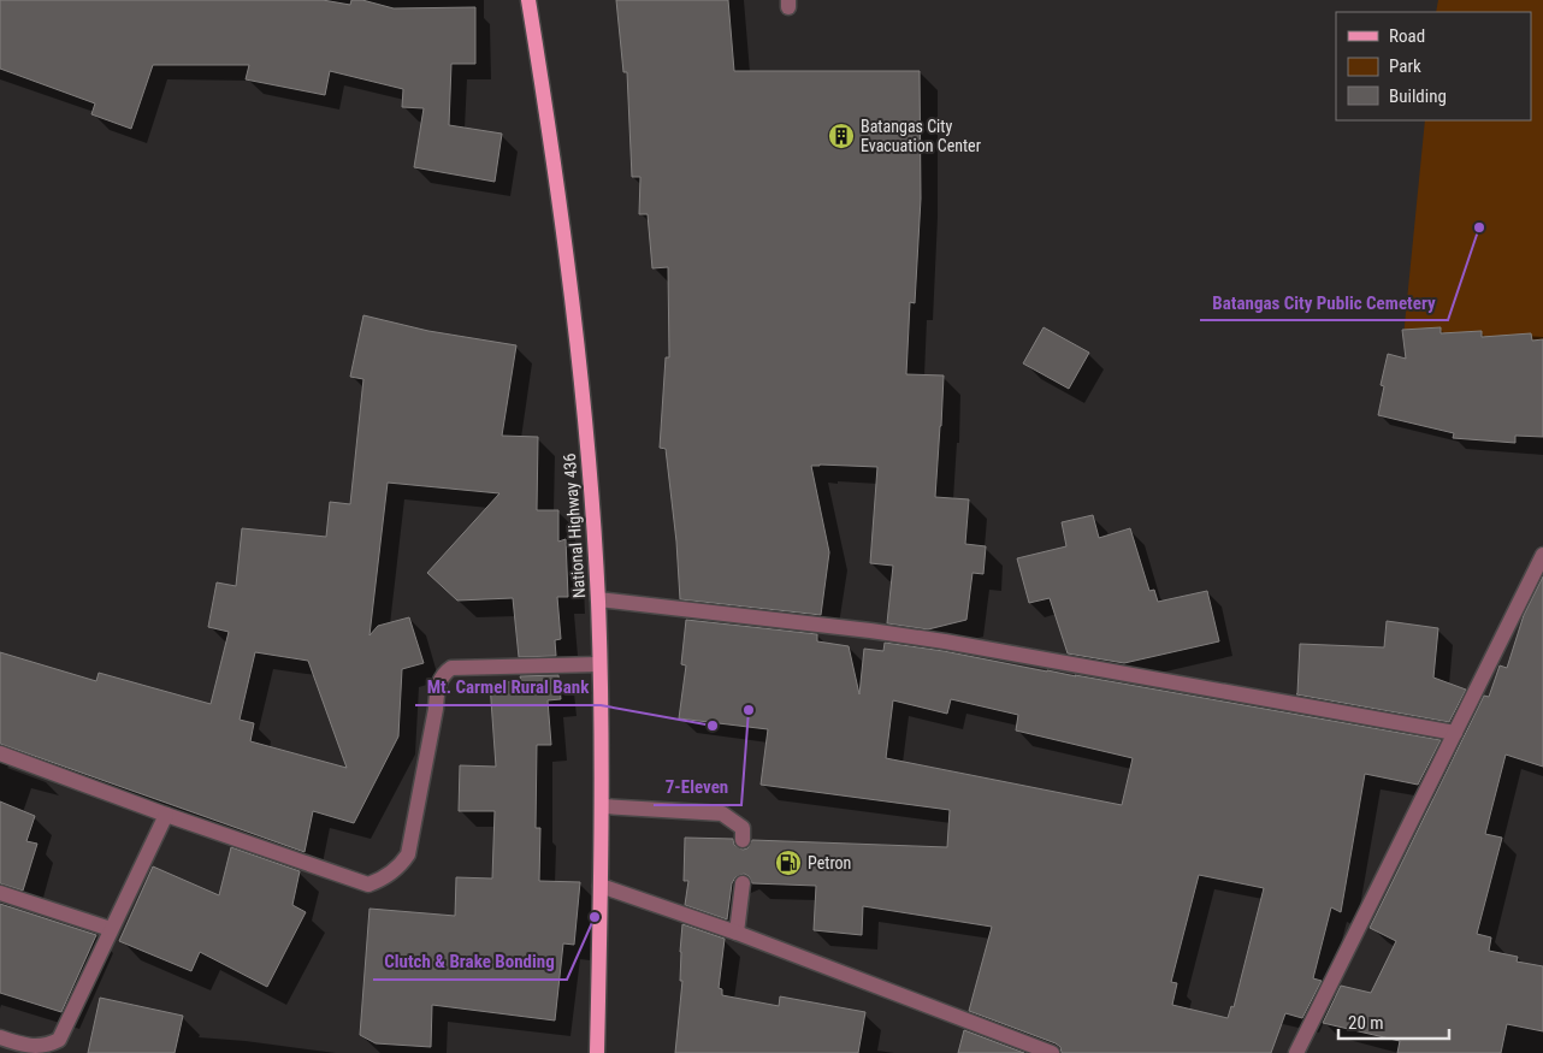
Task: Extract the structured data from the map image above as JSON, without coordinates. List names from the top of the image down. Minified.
{"streets":{"main road":["National Highway 436"]},"places":{"building":["Batangas City Evacuation Center"],"other":["Batangas City Public Cemetery","7-Eleven","Mt. Carmel Rural Bank","Clutch & Brake Bonding"],"fuel station":["Petron"]},"legend":["Road","Park","Building"],"scale_bar":"20 m"}
